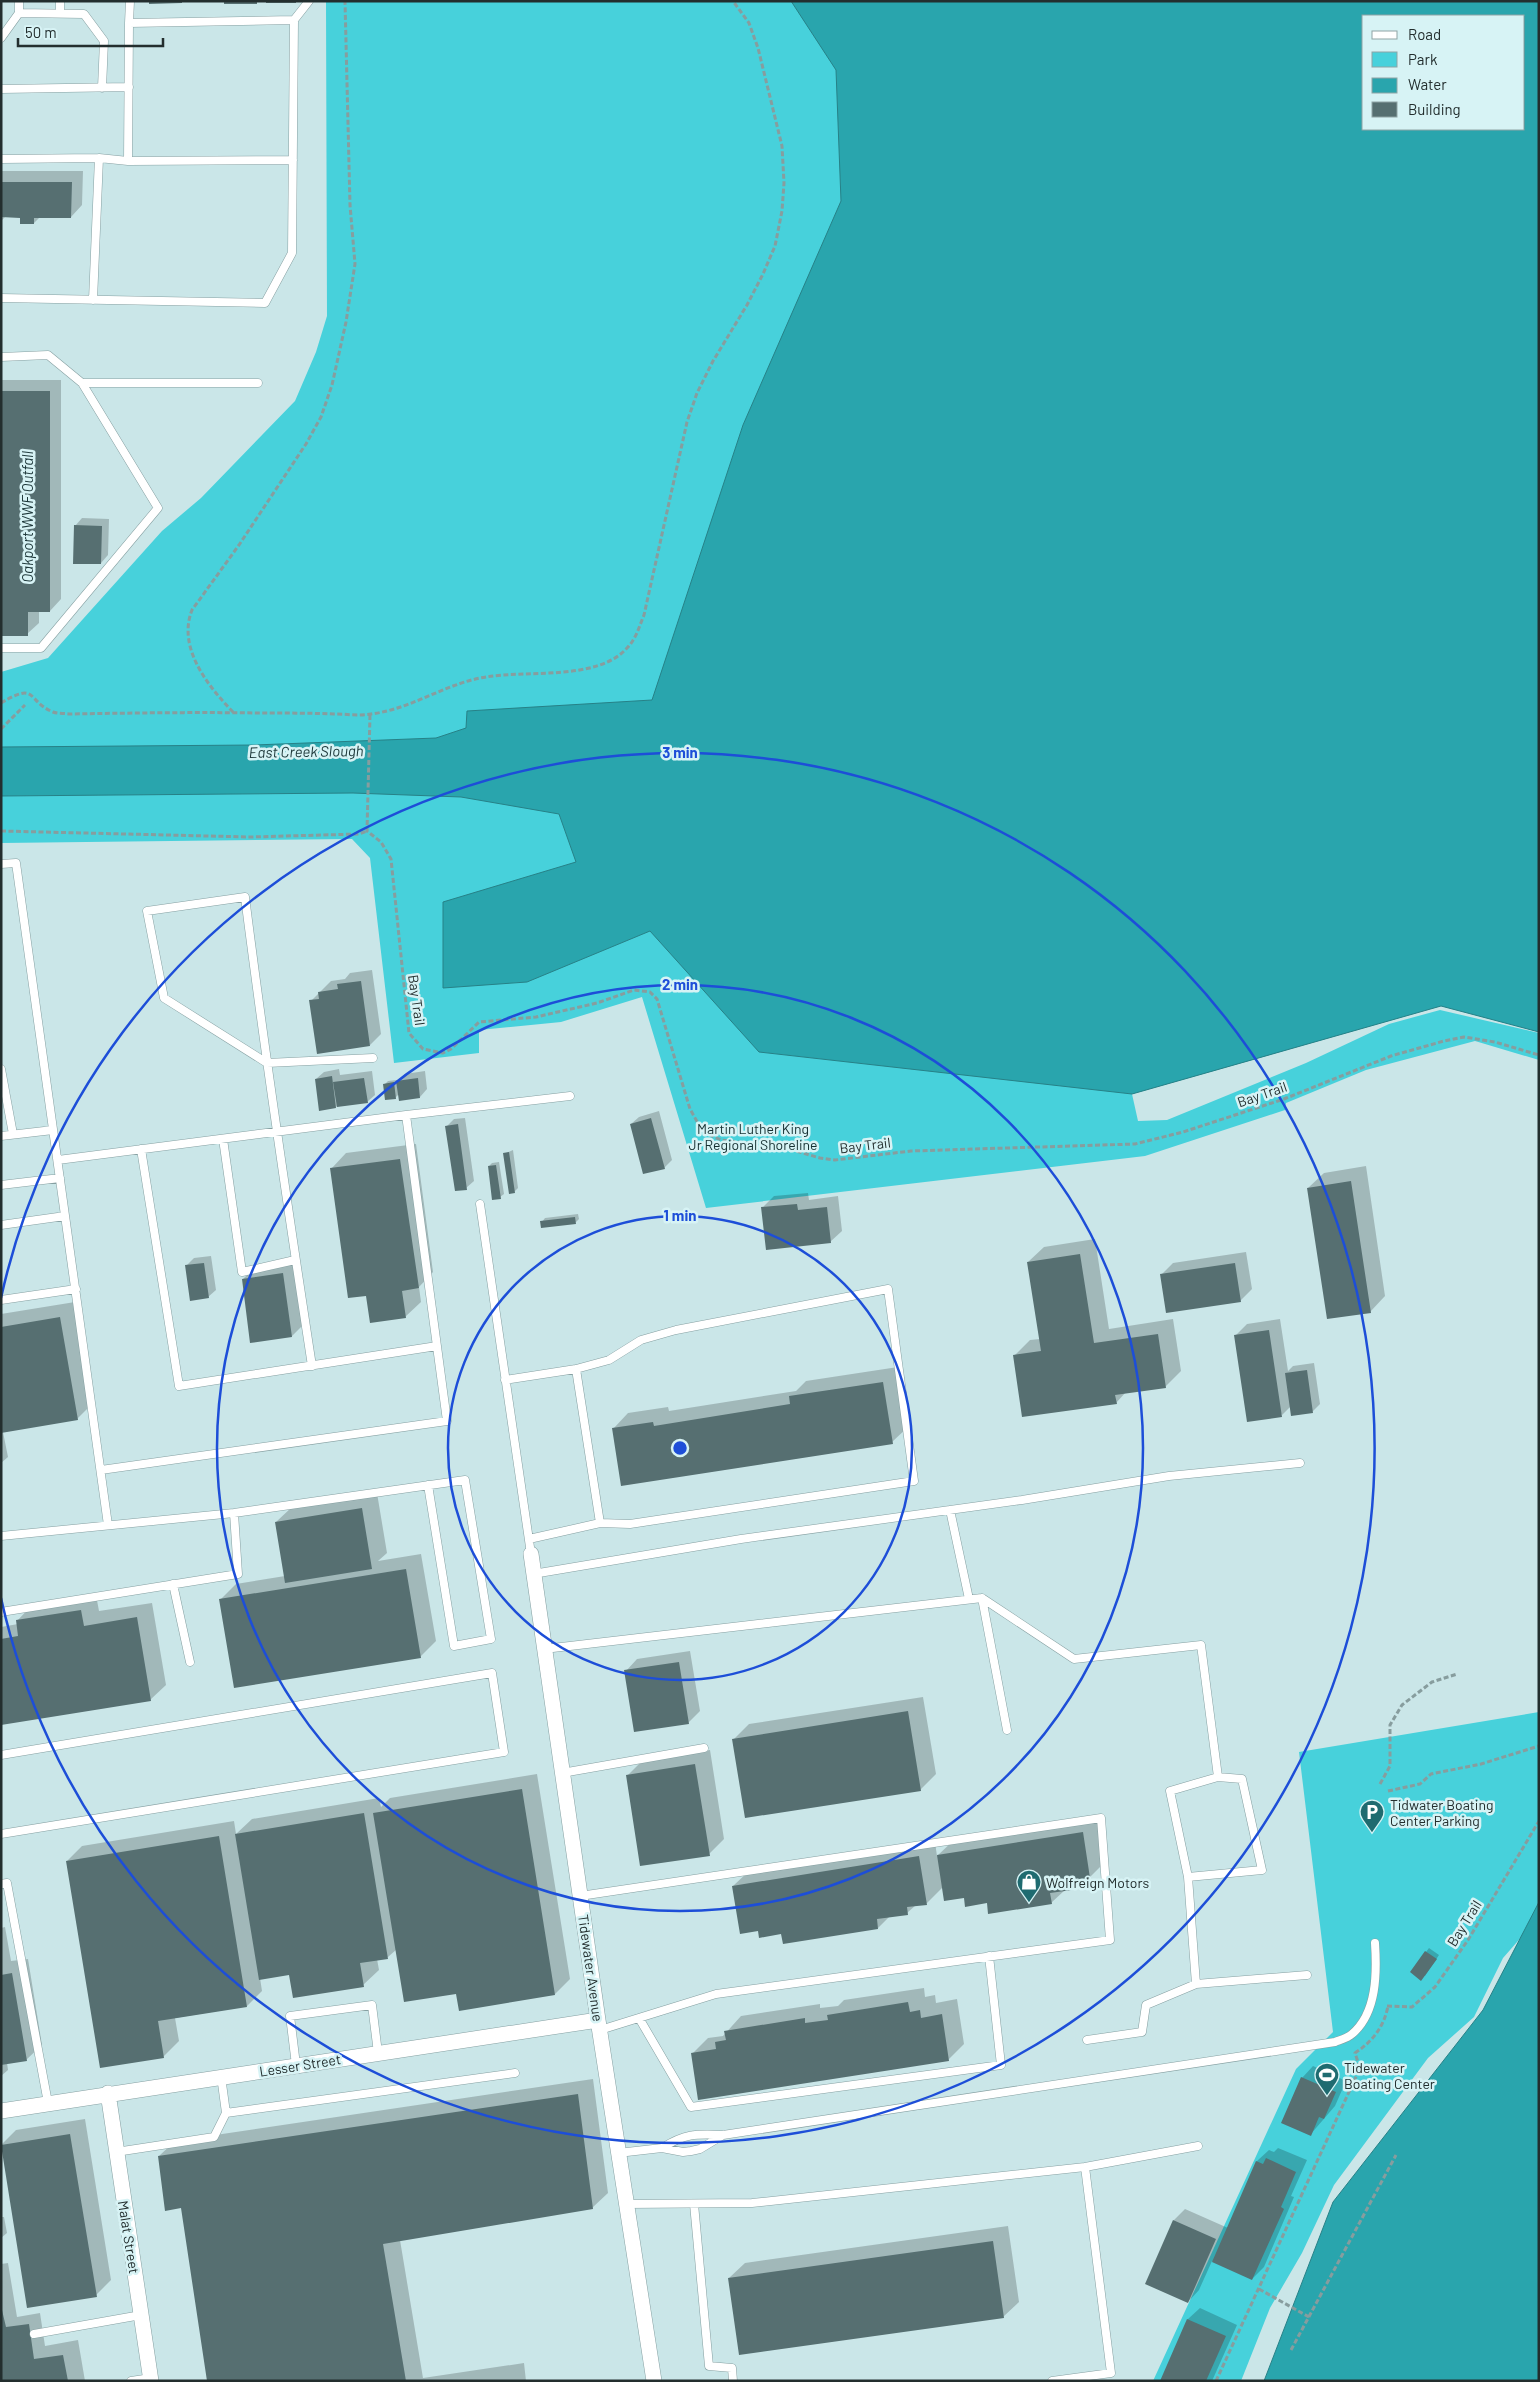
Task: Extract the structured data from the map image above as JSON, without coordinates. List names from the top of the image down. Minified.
{"streets":{"street":["Tidewater Avenue","Lesser Street","Malat Street"],"path":["Bay Trail"]},"crossings":[["Tidewater Avenue","Lesser Street"],["Lesser Street","Malat Street"]],"water":["Oakport WWF Outfall","East Creek Slough"],"parks":["Martin Luther King Jr Regional Shoreline"],"places":{"parking":["Tidwater Boating Center Parking"],"shop":["Wolfreign Motors"],"sports":["Tidewater Boating Center"]},"legend":["Road","Park","Water","Building"],"scale_bar":"50 m","rings":["3 min","2 min","1 min"]}
